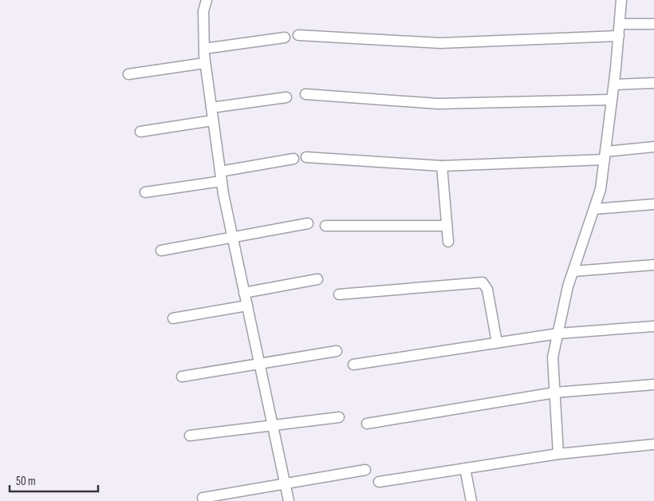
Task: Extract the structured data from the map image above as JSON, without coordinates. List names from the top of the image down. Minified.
{"scale_bar":"50 m"}
